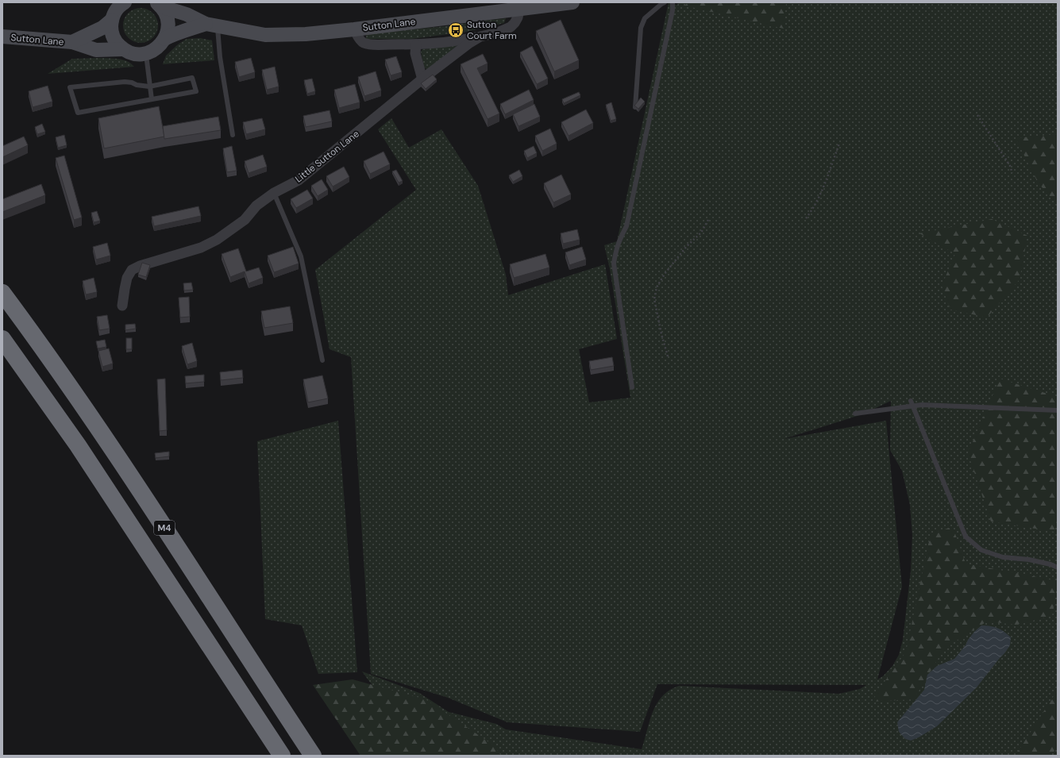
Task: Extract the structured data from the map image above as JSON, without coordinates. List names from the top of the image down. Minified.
{"streets":{"highway":["M4"],"street":["Sutton Lane","Little Sutton Lane"]},"crossings":[["Sutton Lane","Little Sutton Lane"]],"places":{"bus stop":["Sutton Court Farm"]}}
